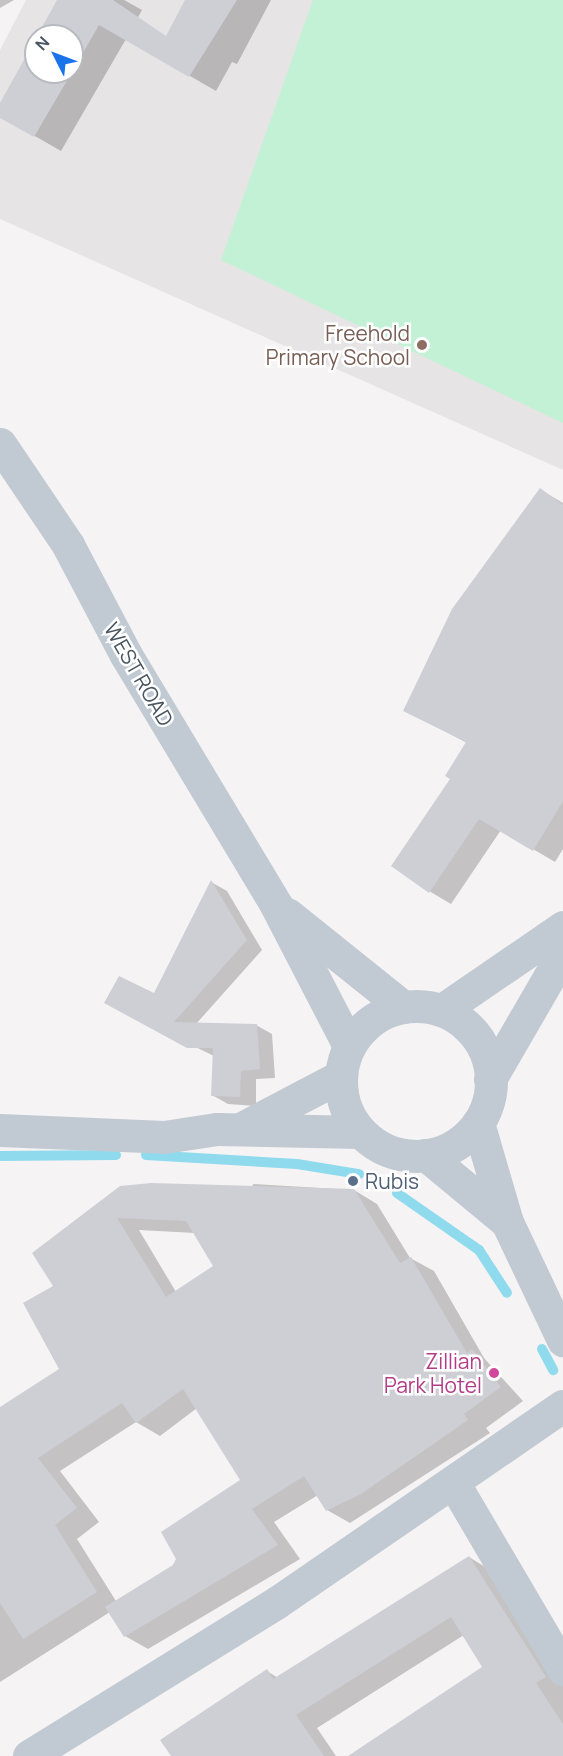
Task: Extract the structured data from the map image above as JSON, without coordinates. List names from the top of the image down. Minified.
{"streets":{"street":["WEST ROAD"]},"places":["Freehold Primary School","Rubis","Zillian Park Hotel"],"north":"top left"}
